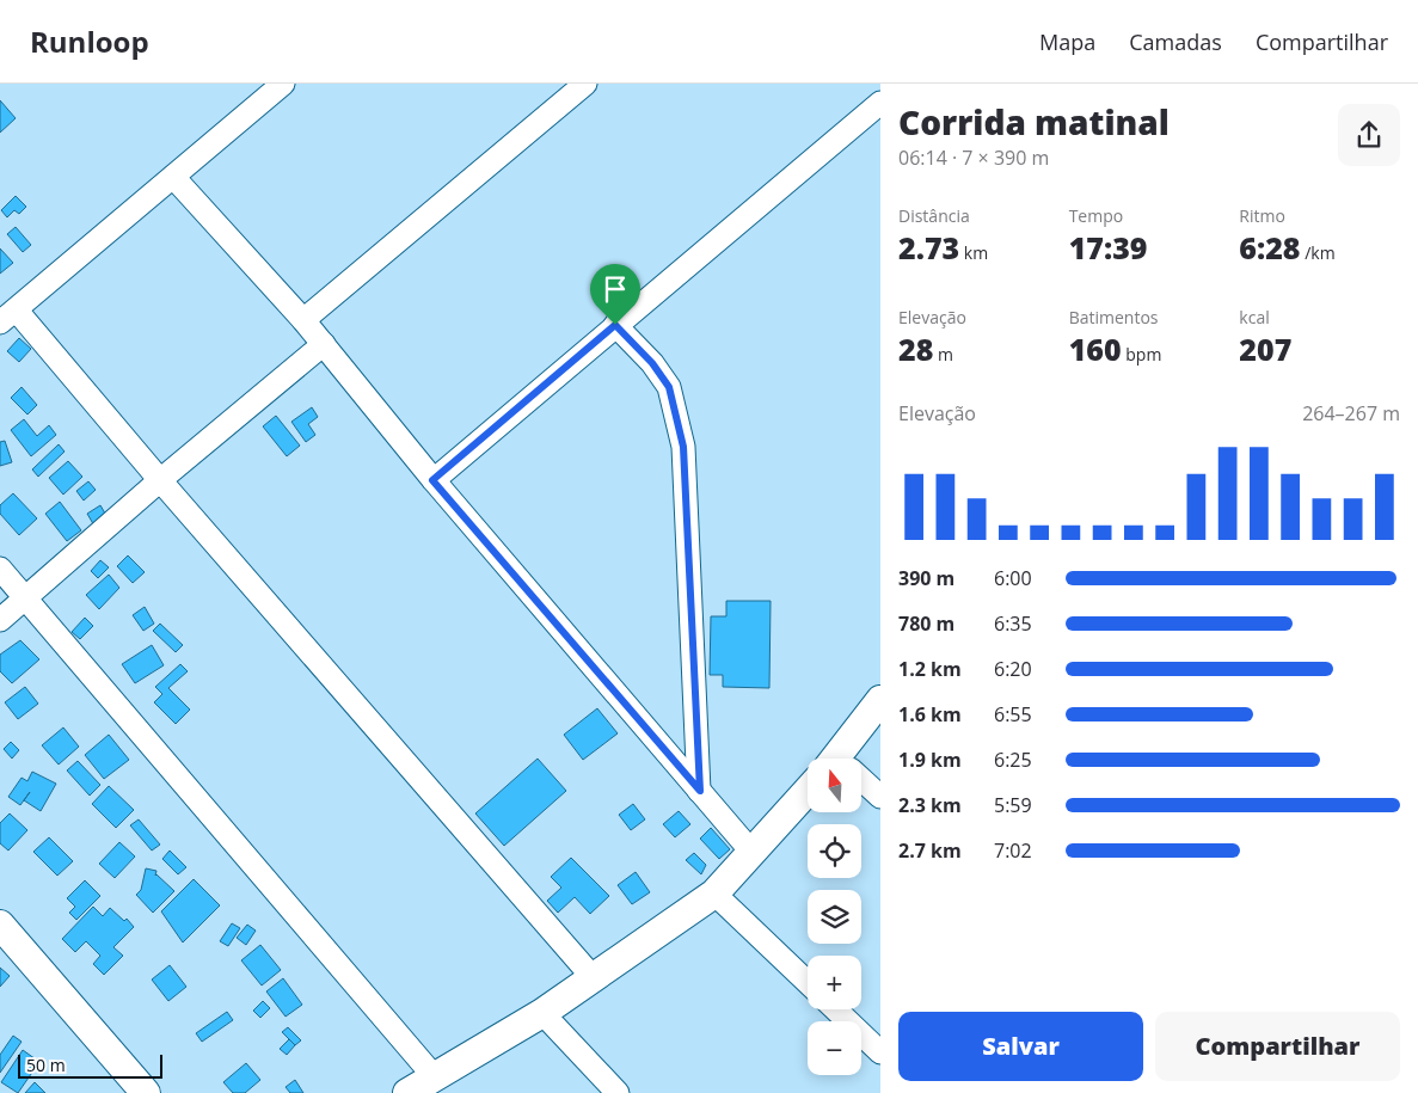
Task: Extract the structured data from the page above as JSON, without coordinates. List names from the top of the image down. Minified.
{"scale_bar":"50 m","north":"top","page":{"header":"Runloop","nav":["Mapa","Camadas","Compartilhar"],"heading":["Corrida matinal","06:14 · 7 × 390 m"],"stats":[["Distância","2.73 km"],["Tempo","17:39"],["Ritmo","6:28 /km"],["Elevação","28 m"],["Batimentos","160 bpm"],["kcal","207"]],"chart":["Elevação","264–267 m"],"list":[{"name":"390 m","note":"6:00"},{"name":"780 m","note":"6:35"},{"name":"1.2 km","note":"6:20"},{"name":"1.6 km","note":"6:55"},{"name":"1.9 km","note":"6:25"},{"name":"2.3 km","note":"5:59"},{"name":"2.7 km","note":"7:02"}],"map_buttons":["+","−"],"buttons":["Salvar","Compartilhar"],"scale":"50 m"}}
